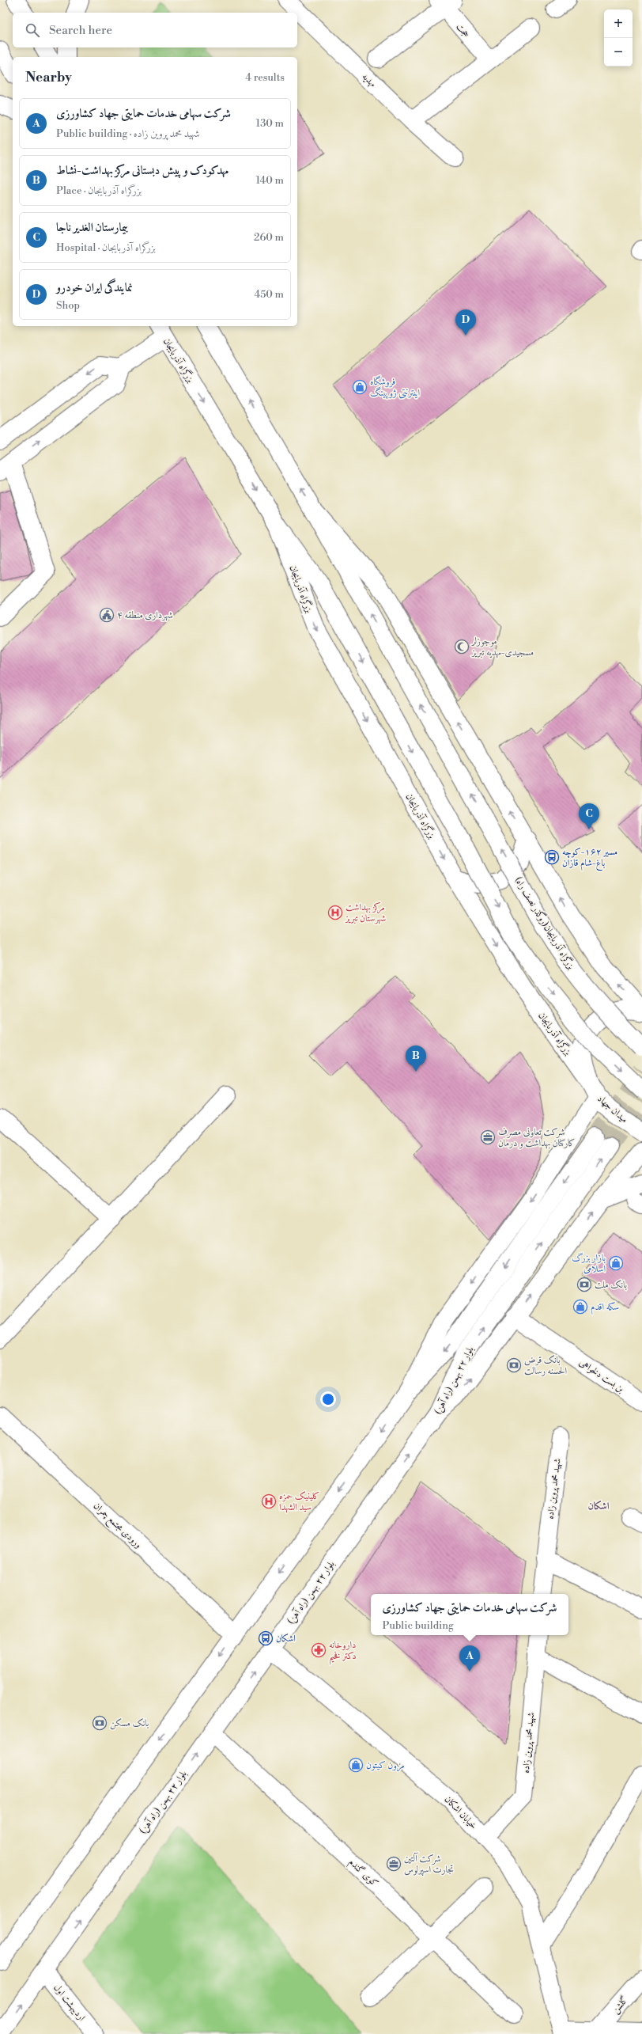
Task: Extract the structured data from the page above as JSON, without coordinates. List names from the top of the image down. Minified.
{"streets":{"main road":["حجت","مهدیه","بزرگراه آذربایجان","بزرگراه آذربایجان(روگذر نصف راه)","میدان جهاد","بن بست دلخواهی","بلوار ۲۲ بهمن (راه آهن)","شهید محمد پروین زاده","ورودی مجتمع چمران","خیابان اشکان","کوی گندم","اردیبهشت اول","گلشن"]},"crossings":[["بزرگراه آذربایجان","میدان جهاد"],["بلوار ۲۲ بهمن (راه آهن)","ورودی مجتمع چمران"],["بلوار ۲۲ بهمن (راه آهن)","خیابان اشکان"],["بلوار ۲۲ بهمن (راه آهن)","کوی گندم"],["بلوار ۲۲ بهمن (راه آهن)","اردیبهشت اول"],["شهید محمد پروین زاده","خیابان اشکان"]],"districts":["اشکان"],"places":{"shop":["فروشگاه اینترنتی ژوپینگ","بازار بزرگ اسلامی","سکه اقدم","مزون کیتون"],"public building":["شهرداری منطقه ۴"],"mosque":["موجوزلر مسجیدی-مهدیه تبریز"],"bus stop":["مسیر ۱۶۲-کوچه باغ-شام قازان","اشکان"],"hospital":["مرکز بهداشت شهرستان تبریز","کلینیک حمزه سید الشهدا"],"office":["شرکت تعاونی مصرف کارکنان بهداشت و درمان","شرکت آلتین تجارت اسپرلوس"],"bank":["بانک ملت","بانک قرض الحسنه رسالت","بانک مسکن"],"pharmacy":["داروخانه دکتر فخیم"]},"page":{"map_buttons":["+","−"],"search":"Search here","heading":["Nearby","4 results"],"list":[{"mark":"A","name":"شرکت سهامی خدمات حمایتی جهاد کشاورزی","note":"Public building · شهید محمد پروین زاده","value":"130 m"},{"mark":"B","name":"مهدکودک و پیش دبستانی مرکز بهداشت-نشاط","note":"Place · بزرگراه آذربایجان","value":"140 m"},{"mark":"C","name":"بیمارستان الغدیر ناجا","note":"Hospital · بزرگراه آذربایجان","value":"260 m"},{"mark":"D","name":"نمایندگی ایران خودرو","note":"Shop","value":"450 m"}],"pins":["D","C","B","A"],"popup":["شرکت سهامی خدمات حمایتی جهاد کشاورزی","Public building"]}}
